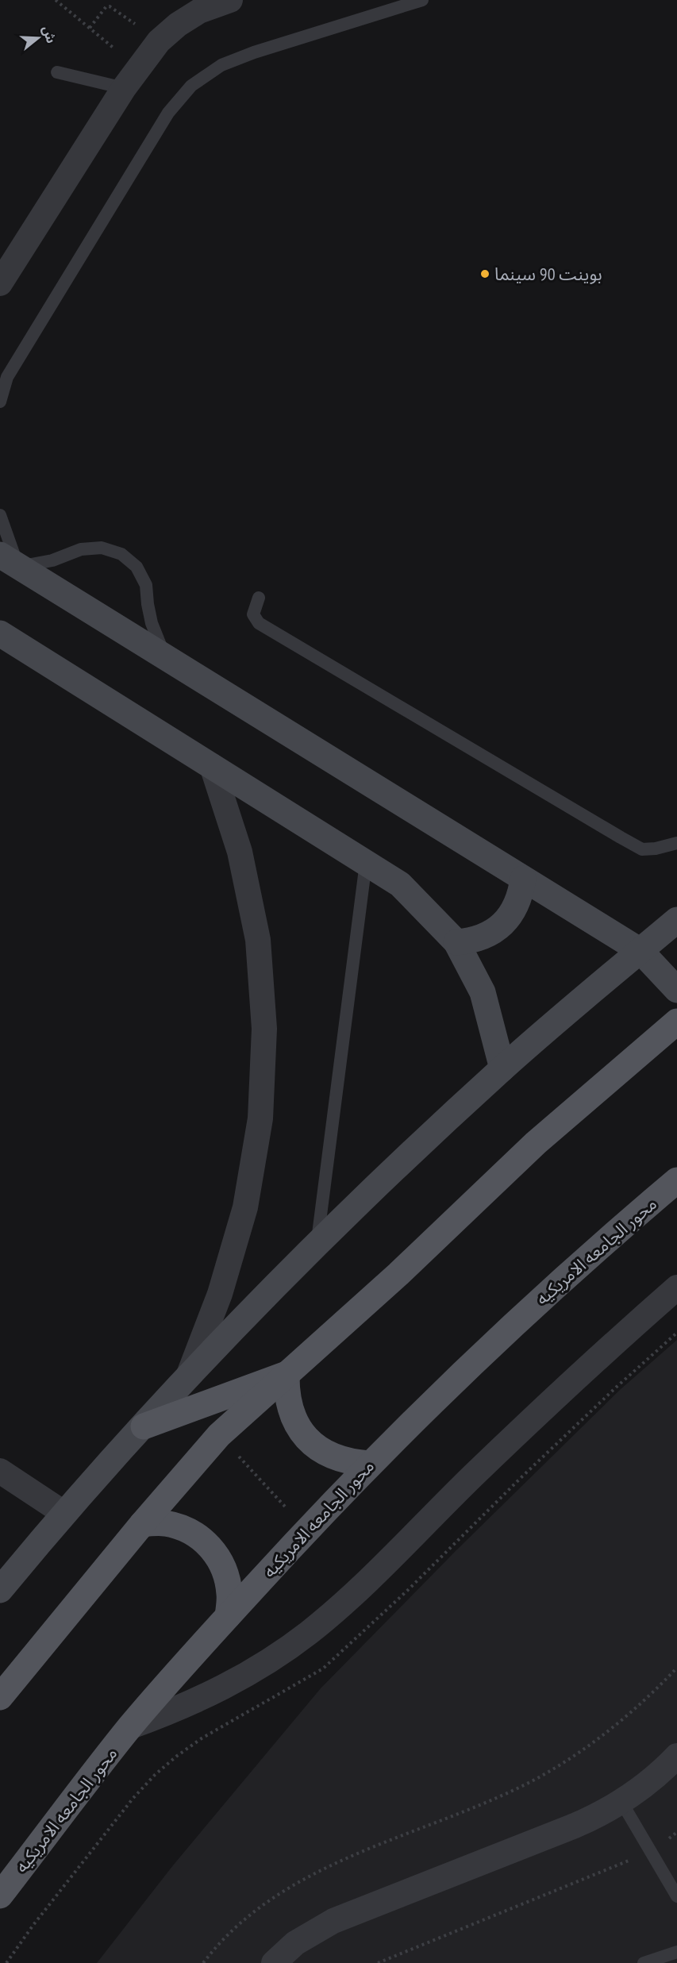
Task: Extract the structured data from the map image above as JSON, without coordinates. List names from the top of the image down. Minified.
{"streets":{"main road":["محور الجامعه الامريكيه"]},"places":["بوينت 90 سينما"],"north":"right"}
